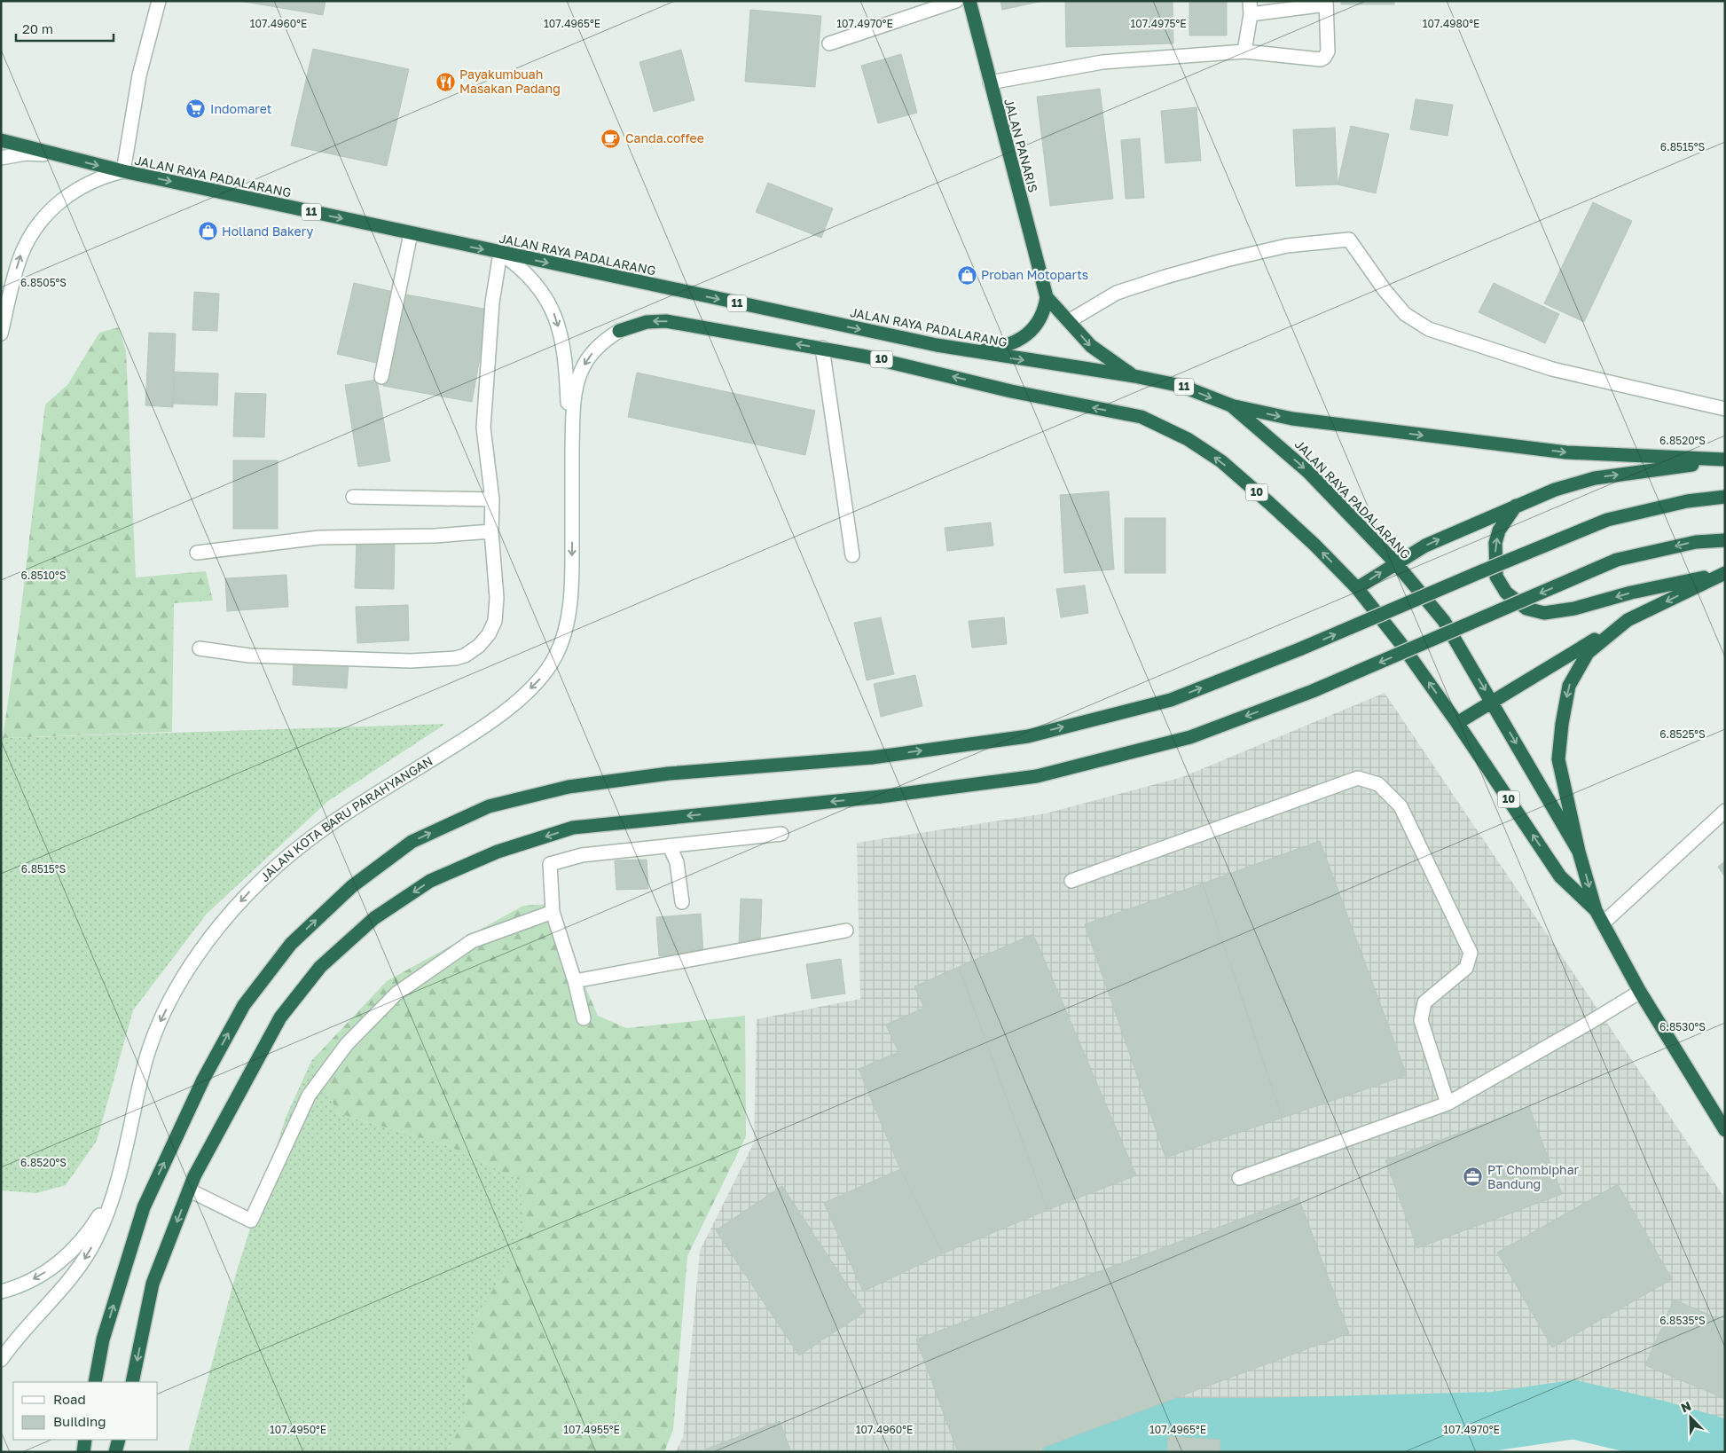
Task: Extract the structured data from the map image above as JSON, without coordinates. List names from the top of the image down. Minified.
{"streets":{"highway":["JALAN PANARIS","JALAN RAYA PADALARANG","11","10"],"street":["JALAN KOTA BARU PARAHYANGAN"]},"crossings":[["JALAN PANARIS","JALAN RAYA PADALARANG"],["JALAN RAYA PADALARANG","10"],["JALAN RAYA PADALARANG","JALAN KOTA BARU PARAHYANGAN"],["10","JALAN KOTA BARU PARAHYANGAN"]],"one_way":["JALAN KOTA BARU PARAHYANGAN"],"places":{"restaurant":["Payakumbuah Masakan Padang"],"supermarket":["Indomaret"],"cafe":["Canda.coffee"],"shop":["Holland Bakery","Proban Motoparts"],"office":["PT Chombiphar Bandung"]},"legend":["Road","Building"],"scale_bar":"20 m","north":"top left","coordinates":["107.4960°E","107.4965°E","107.4970°E","107.4975°E","107.4980°E","6.8515°S","6.8505°S","6.8520°S","6.8510°S","6.8525°S","6.8530°S","6.8535°S","107.4950°E","107.4955°E"]}
